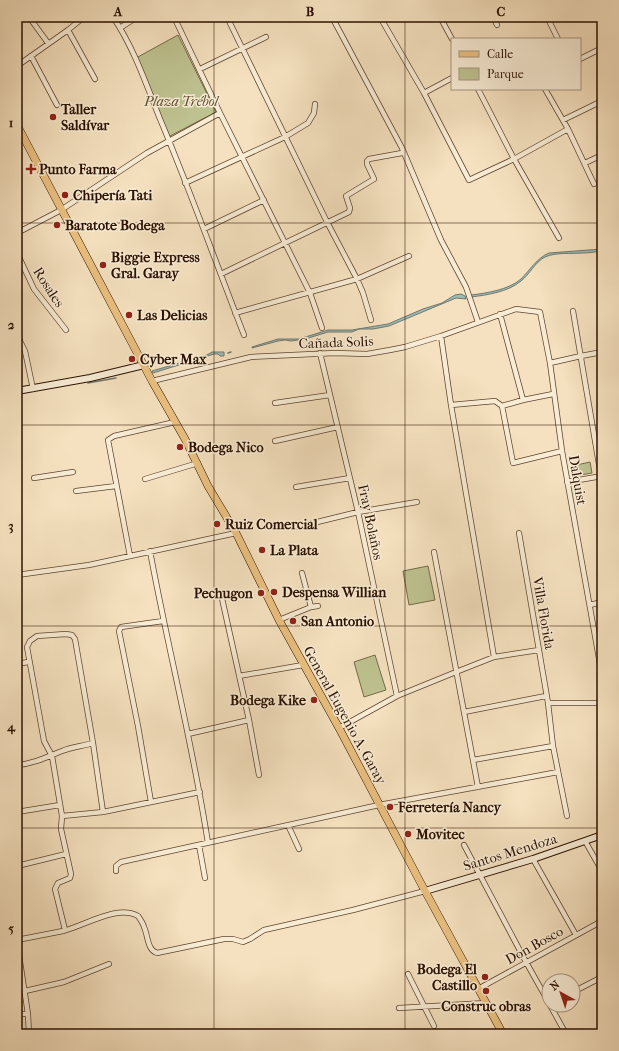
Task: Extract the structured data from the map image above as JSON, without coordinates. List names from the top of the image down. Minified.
{"streets":{"main road":["General Eugenio A. Garay"],"street":["Rosales","Cañada Solis","Dalquist","Fray Bolaños","Villa Florida","Santos Mendoza","Don Bosco"]},"crossings":[["Cañada Solis","Dalquist"],["Cañada Solis","Fray Bolaños"],["Cañada Solis","General Eugenio A. Garay"],["General Eugenio A. Garay","Santos Mendoza"],["General Eugenio A. Garay","Don Bosco"]],"parks":["Plaza Trébol"],"places":{"other":["Taller Saldívar","Chipería Tati","Baratote Bodega","Biggie Express Gral. Garay","Las Delicias","Cyber Max","Bodega Nico","Ruiz Comercial","La Plata","Despensa Willian","Pechugon","San Antonio","Bodega Kike","Ferretería Nancy","Movitec","Bodega El Castillo","Construc obras"],"health":["Punto Farma"]},"legend":["Calle","Parque"],"north":"top left","grid":{"columns":["A","B","C"],"rows":["1","2","3","4","5"]}}
